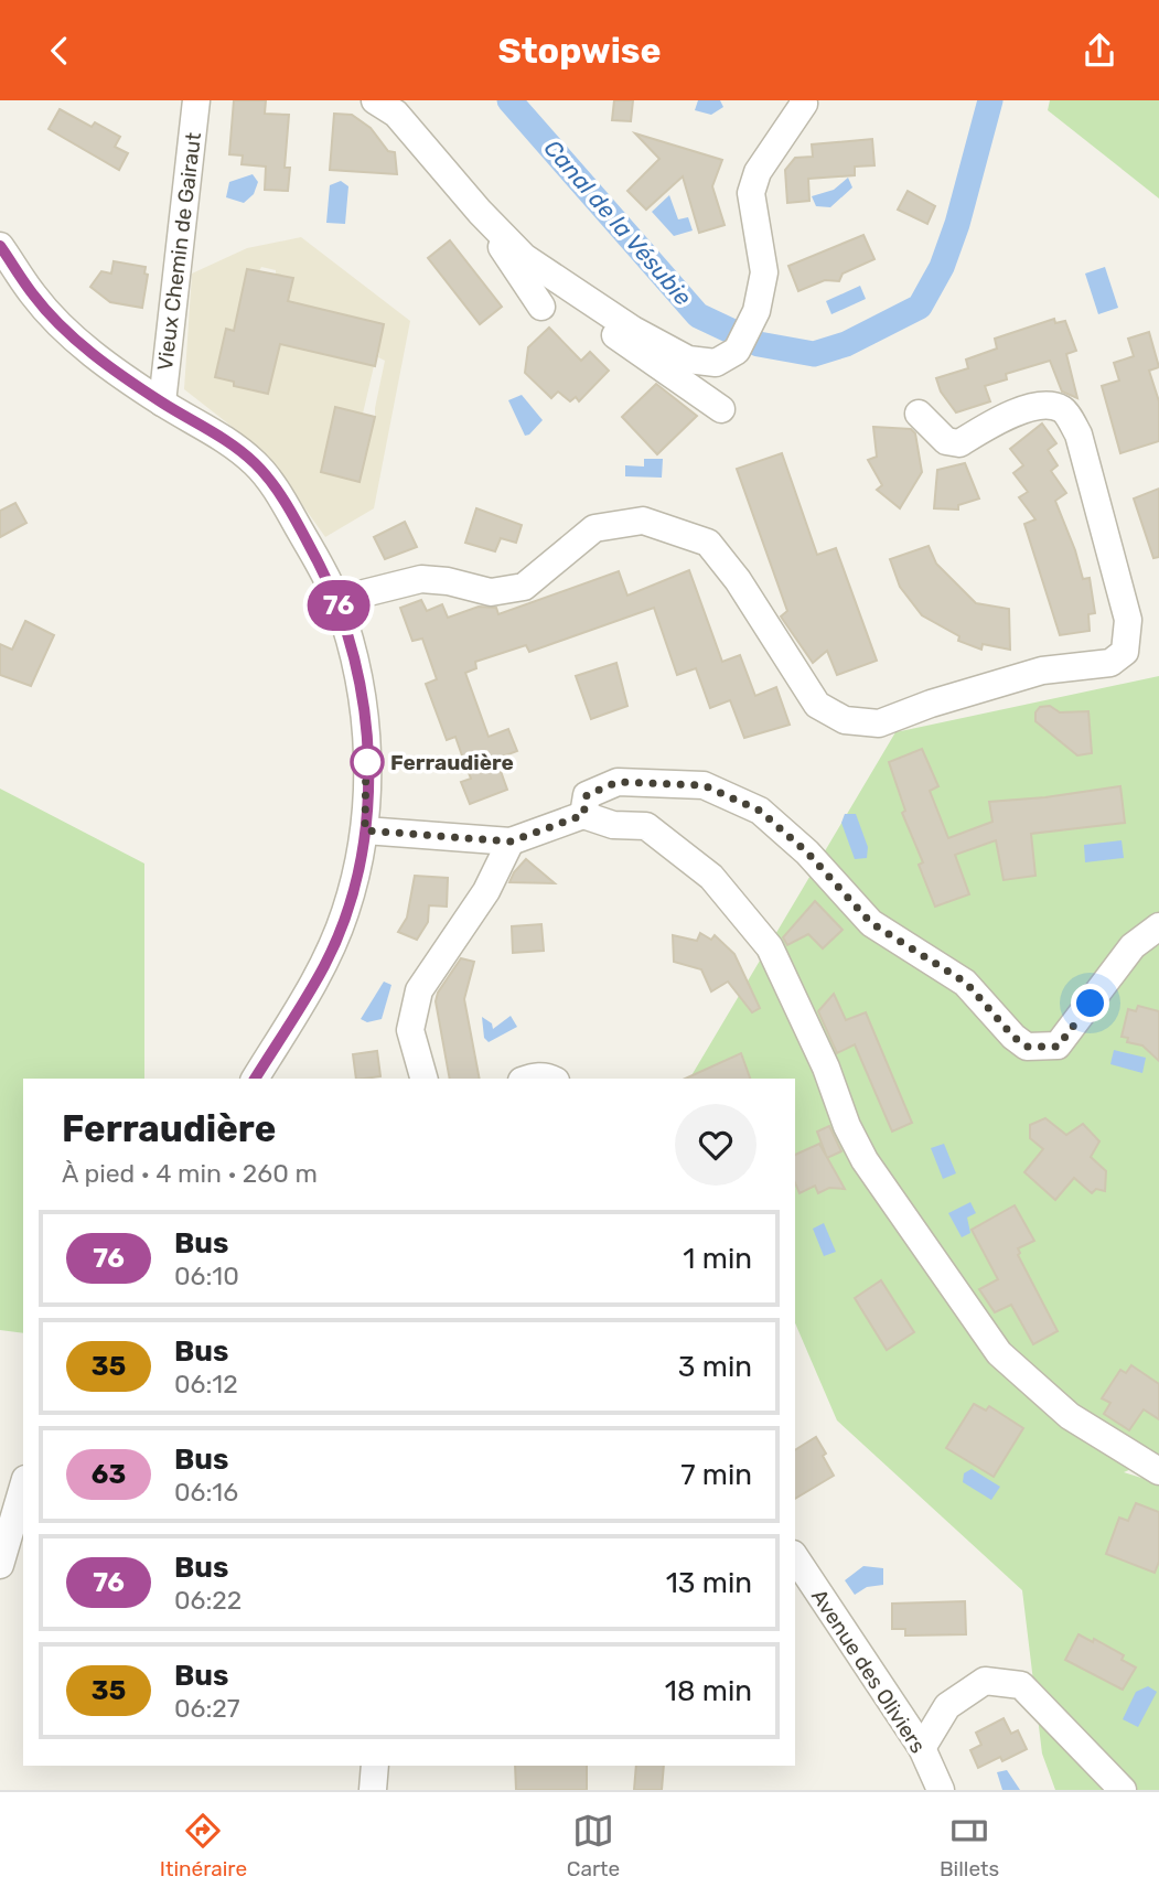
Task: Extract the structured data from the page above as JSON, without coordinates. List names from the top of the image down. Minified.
{"streets":{"street":["Vieux Chemin de Gairaut","Avenue des Oliviers"]},"water":["Canal de la Vésubie"],"places":["Ferraudière"],"lines":["bus line 76"],"page":{"header":"Stopwise","on_map":"76","heading":["Ferraudière","À pied · 4 min · 260 m"],"list":[{"mark":"76","name":"Bus","note":"06:10","value":"1 min"},{"mark":"35","name":"Bus","note":"06:12","value":"3 min"},{"mark":"63","name":"Bus","note":"06:16","value":"7 min"},{"mark":"76","name":"Bus","note":"06:22","value":"13 min"},{"mark":"35","name":"Bus","note":"06:27","value":"18 min"}],"tabs":["Itinéraire","Carte","Billets"]}}
